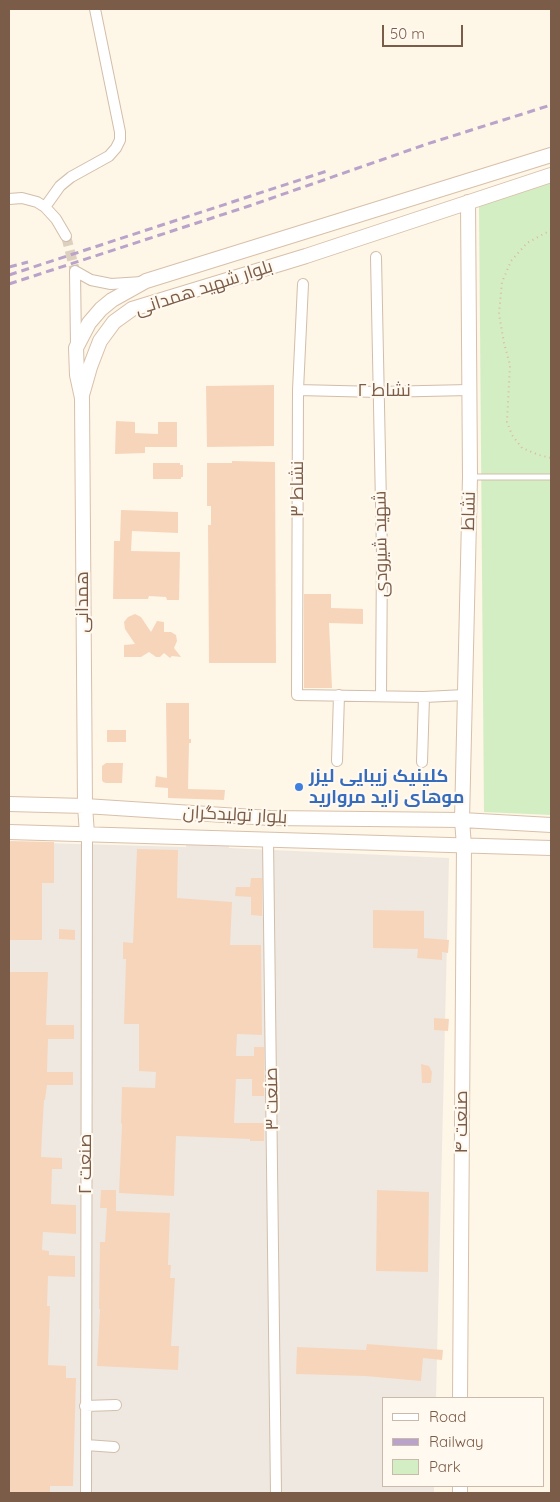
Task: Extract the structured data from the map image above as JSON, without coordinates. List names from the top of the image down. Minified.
{"streets":{"main road":["بلوار شهید همدانی","نشاط","همدانی","بلوار تولیدگران","صنعت ۴"],"street":["نشاط ۲","نشاط ۳","شهید شیرودی","صنعت ۳","صنعت ۲"]},"crossings":[["بلوار شهید همدانی","نشاط"],["بلوار شهید همدانی","همدانی"],["نشاط ۲","نشاط ۳"],["نشاط ۲","نشاط"],["نشاط ۲","شهید شیرودی"],["نشاط","بلوار تولیدگران"],["نشاط","صنعت ۴"],["همدانی","بلوار تولیدگران"],["همدانی","صنعت ۲"],["بلوار تولیدگران","صنعت ۳"],["بلوار تولیدگران","صنعت ۴"],["بلوار تولیدگران","صنعت ۲"]],"places":["کلینیک زیبایی لیزر موهای زاید مروارید"],"legend":["Road","Railway","Park"],"scale_bar":"50 m"}
